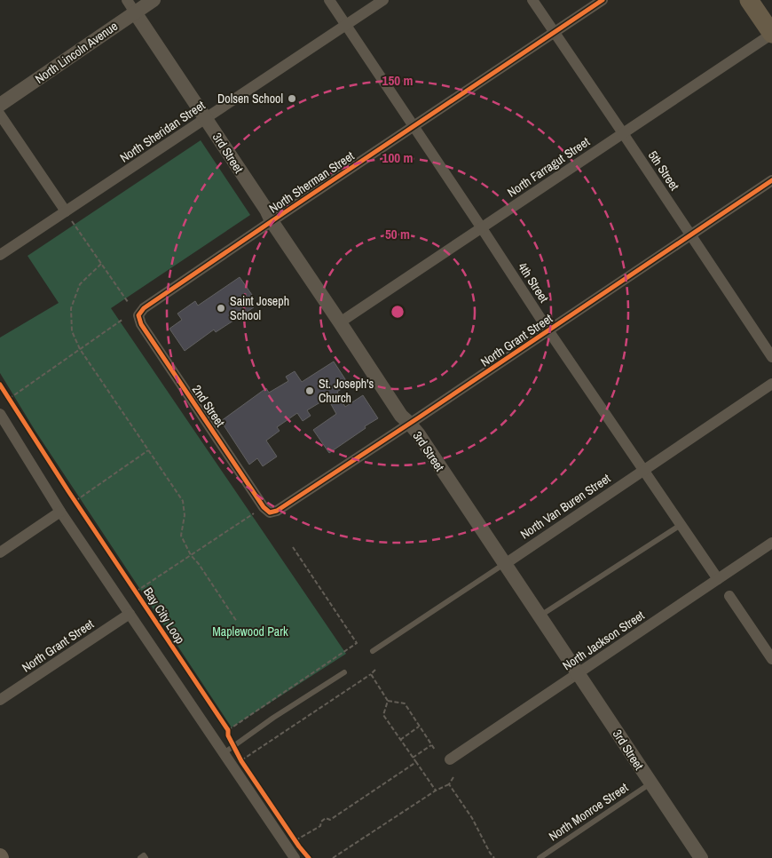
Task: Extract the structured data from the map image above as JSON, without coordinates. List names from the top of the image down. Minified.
{"streets":{"street":["North Lincoln Avenue","North Sheridan Street","3rd Street","North Farragut Street","5th Street","North Sherman Street","4th Street","North Grant Street","2nd Street","North Van Buren Street","North Jackson Street"],"lane":["North Monroe Street"],"cycle path":["Bay City Loop"]},"crossings":[["North Lincoln Avenue","3rd Street"],["North Sheridan Street","3rd Street"],["North Sheridan Street","4th Street"],["3rd Street","North Farragut Street"],["3rd Street","North Sherman Street"],["3rd Street","North Grant Street"],["3rd Street","North Van Buren Street"],["3rd Street","North Jackson Street"],["3rd Street","North Monroe Street"],["North Farragut Street","5th Street"],["North Farragut Street","4th Street"],["5th Street","North Sherman Street"],["5th Street","North Grant Street"],["North Sherman Street","4th Street"],["North Sherman Street","2nd Street"],["4th Street","North Grant Street"],["4th Street","North Van Buren Street"],["4th Street","North Jackson Street"],["North Grant Street","2nd Street"]],"parks":["Maplewood Park"],"places":["Dolsen School","Saint Joseph School","St. Joseph's Church"],"rings":["150 m","100 m","50 m"]}
